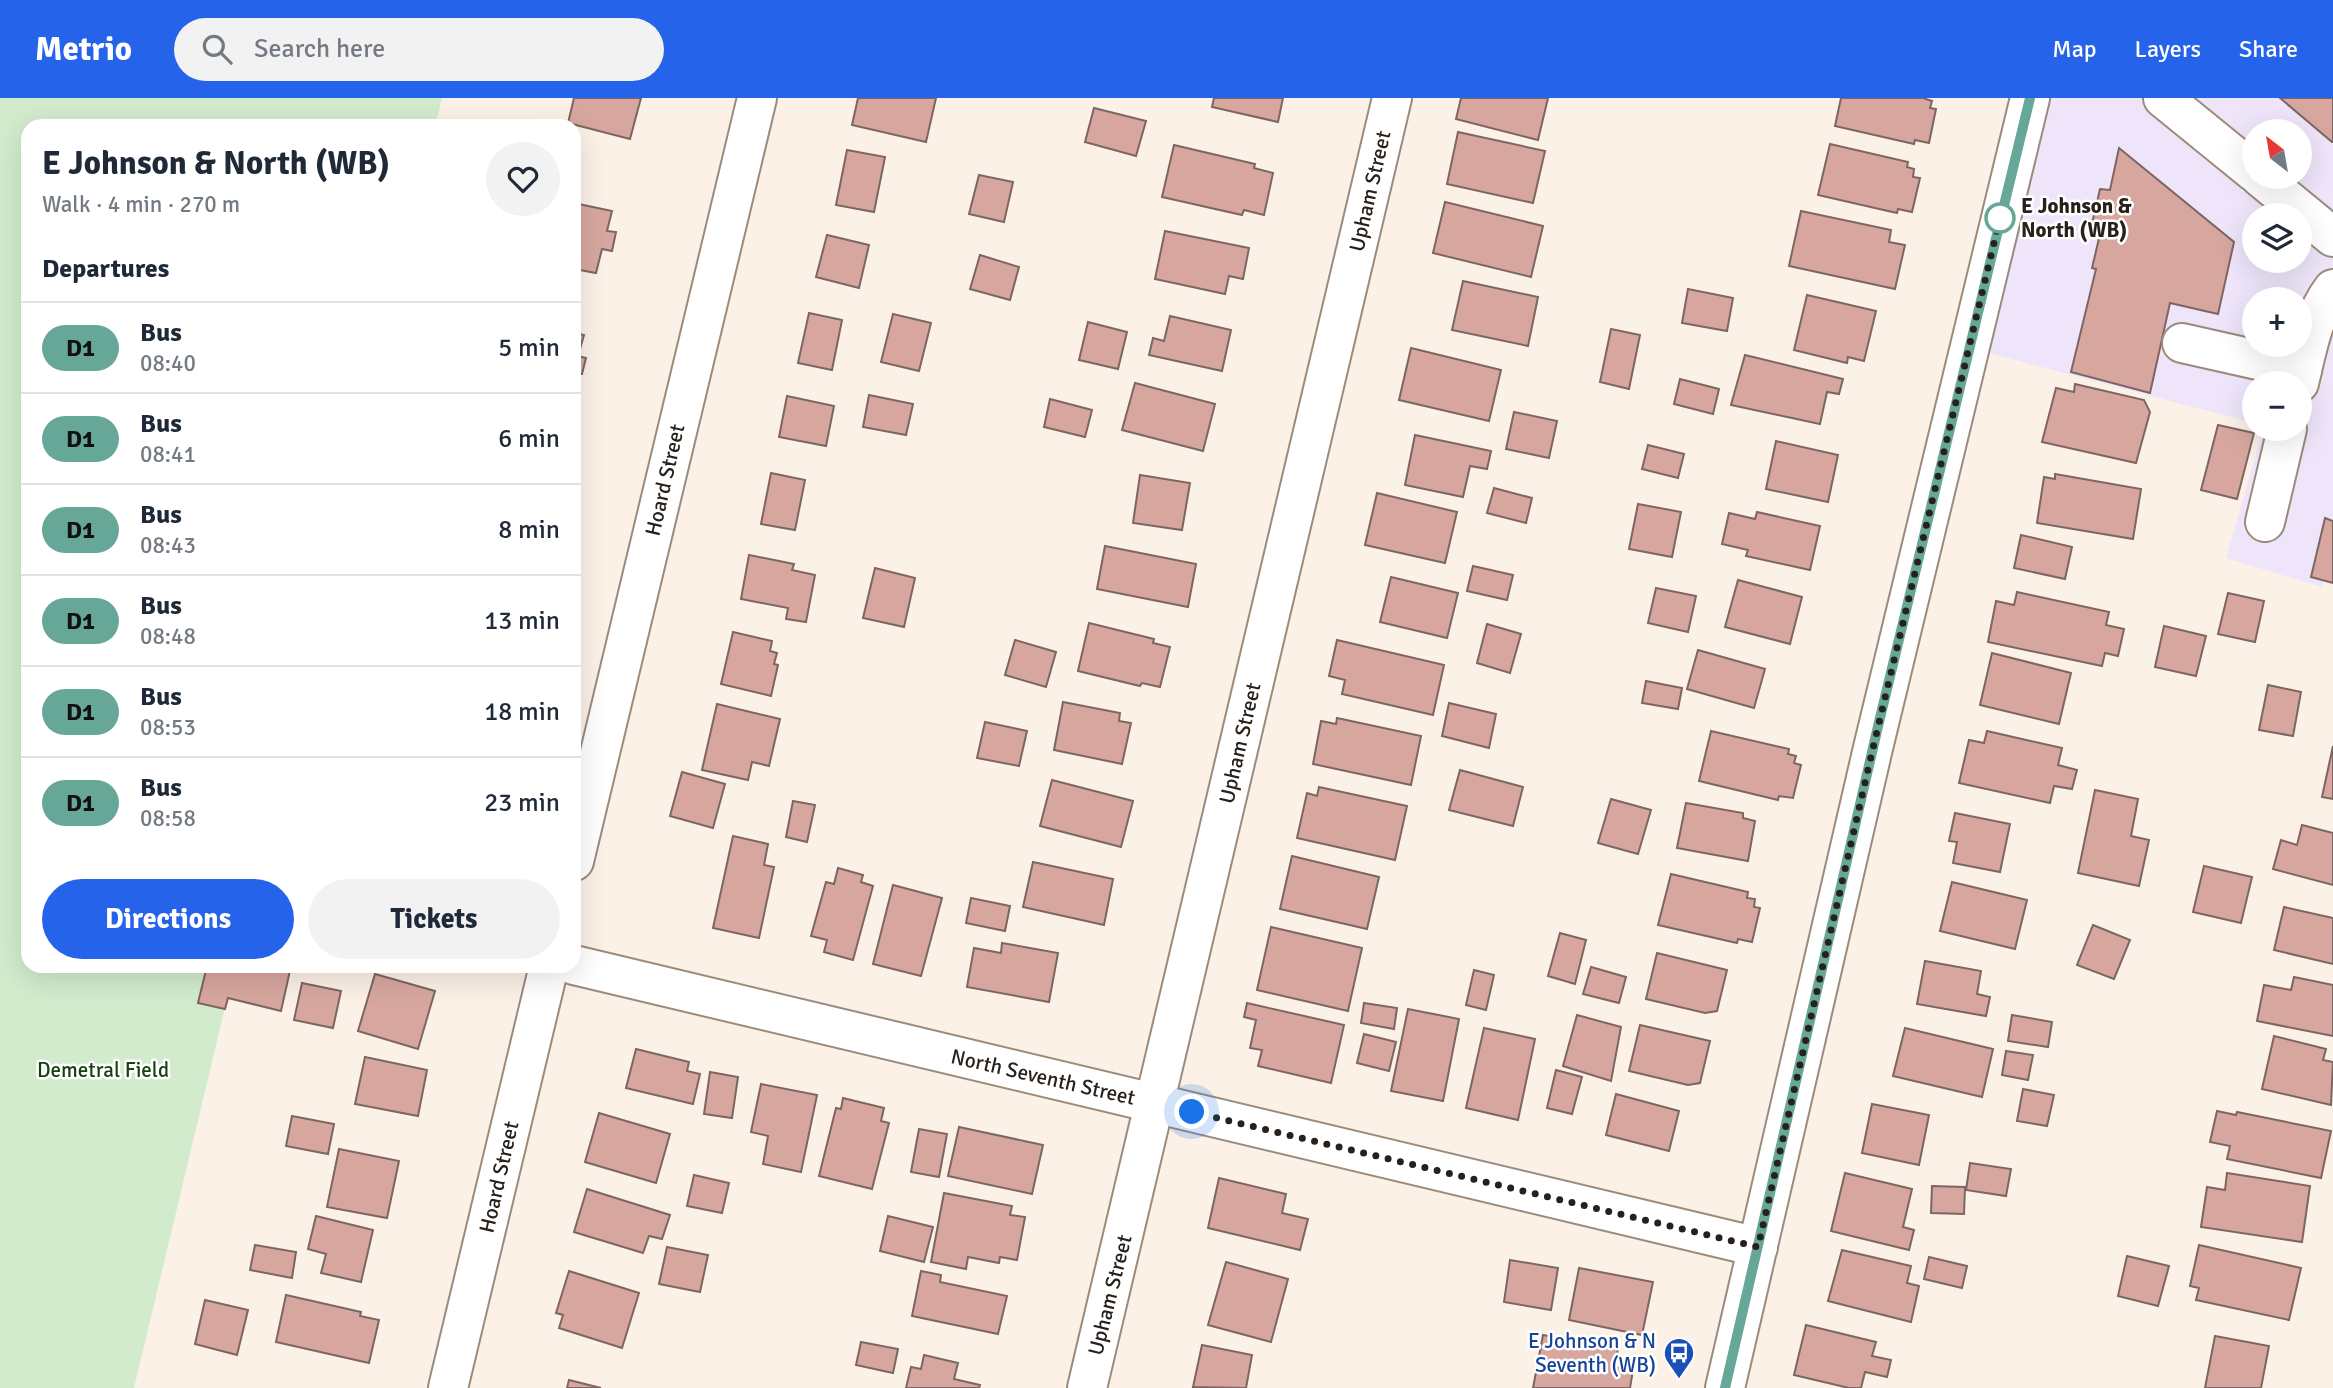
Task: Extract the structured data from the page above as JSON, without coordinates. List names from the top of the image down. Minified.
{"streets":{"street":["Upham Street","Hoard Street","North Seventh Street"]},"crossings":[["Upham Street","North Seventh Street"]],"parks":["Demetral Field"],"places":{"other":["E Johnson & North (WB)"],"bus stop":["E Johnson & N Seventh (WB)"]},"lines":["bus line D1"],"north":"top left","page":{"header":"Metrio","search":"Search here","nav":["Map","Layers","Share"],"map_buttons":["+","−"],"heading":[["E Johnson & North (WB)","Walk · 4 min · 270 m"],"Departures"],"list":[{"mark":"D1","name":"Bus","note":"08:40","value":"5 min"},{"mark":"D1","name":"Bus","note":"08:41","value":"6 min"},{"mark":"D1","name":"Bus","note":"08:43","value":"8 min"},{"mark":"D1","name":"Bus","note":"08:48","value":"13 min"},{"mark":"D1","name":"Bus","note":"08:53","value":"18 min"},{"mark":"D1","name":"Bus","note":"08:58","value":"23 min"}],"buttons":["Directions","Tickets"]}}
